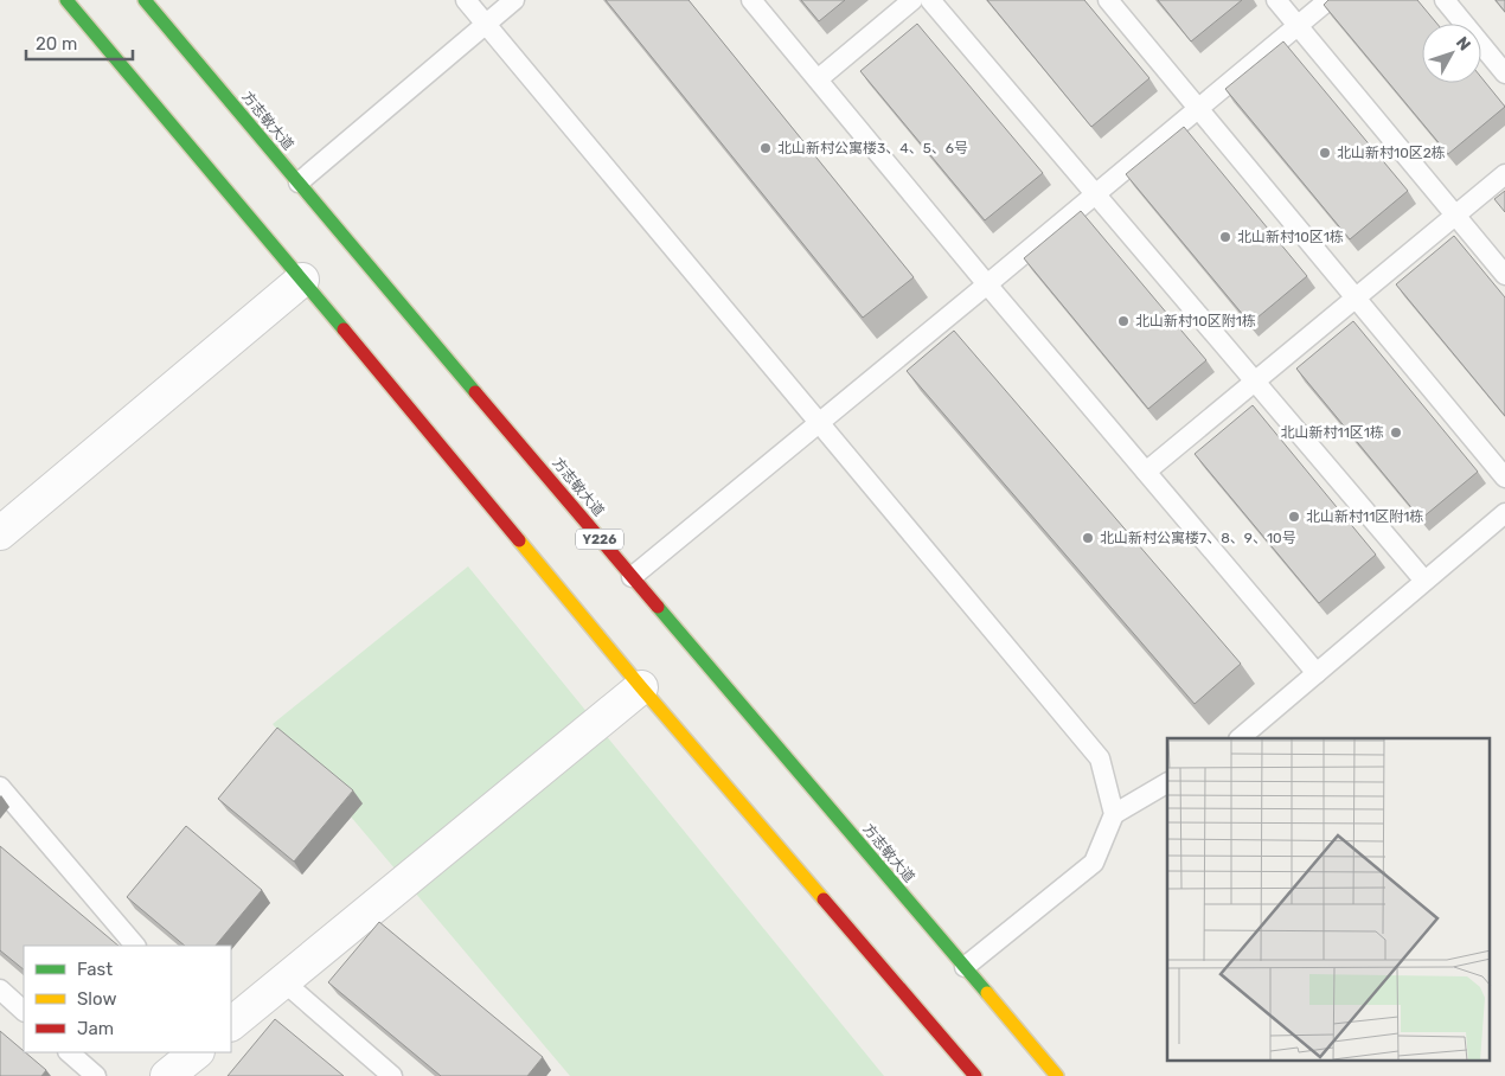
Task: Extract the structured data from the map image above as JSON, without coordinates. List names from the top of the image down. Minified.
{"streets":{"main road":["方志敏大道","Y226"]},"places":["北山新村公寓楼3、4、5、6号","北山新村10区2栋","北山新村10区1栋","北山新村10区附1栋","北山新村11区1栋","北山新村11区附1栋","北山新村公寓楼7、8、9、10号"],"legend":["Fast","Slow","Jam"],"scale_bar":"20 m","north":"top right"}
